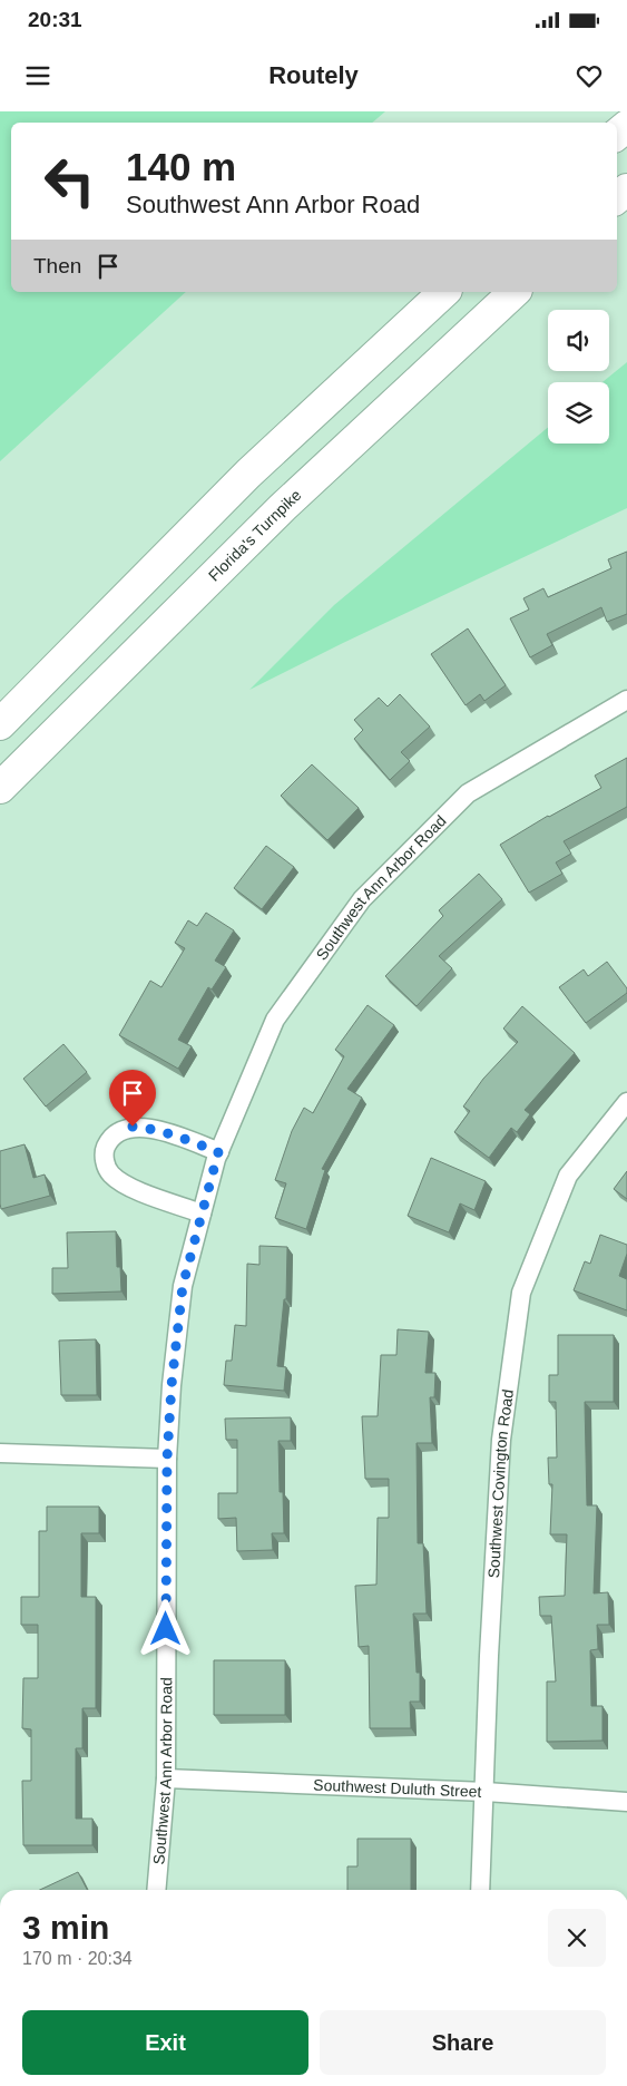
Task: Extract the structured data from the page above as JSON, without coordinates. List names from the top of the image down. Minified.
{"streets":{"highway":["Florida's Turnpike"],"street":["Southwest Ann Arbor Road","Southwest Covington Road","Southwest Duluth Street"]},"crossings":[["Southwest Ann Arbor Road","Southwest Duluth Street"],["Southwest Covington Road","Southwest Duluth Street"]],"page":{"status":"20:31","header":"Routely","turn":["140 m","Southwest Ann Arbor Road"],"then":"Then","heading":["3 min","170 m · 20:34"],"buttons":["Exit","Share"]}}
